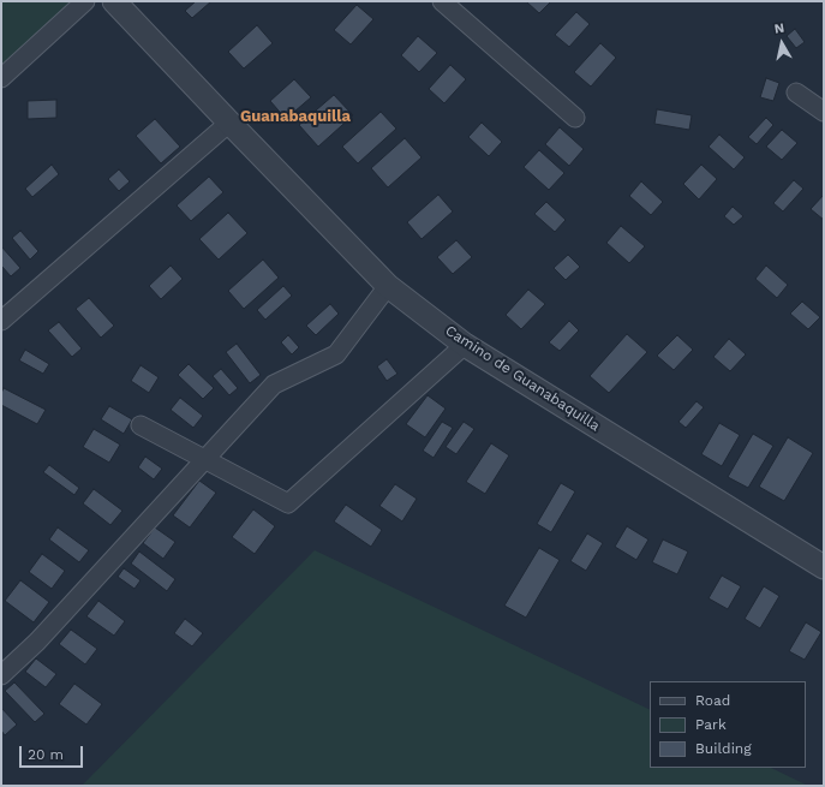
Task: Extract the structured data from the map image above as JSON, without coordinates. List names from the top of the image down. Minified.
{"streets":{"street":["Camino de Guanabaquilla"]},"districts":["Guanabaquilla"],"legend":["Road","Park","Building"],"scale_bar":"20 m","north":"top"}
